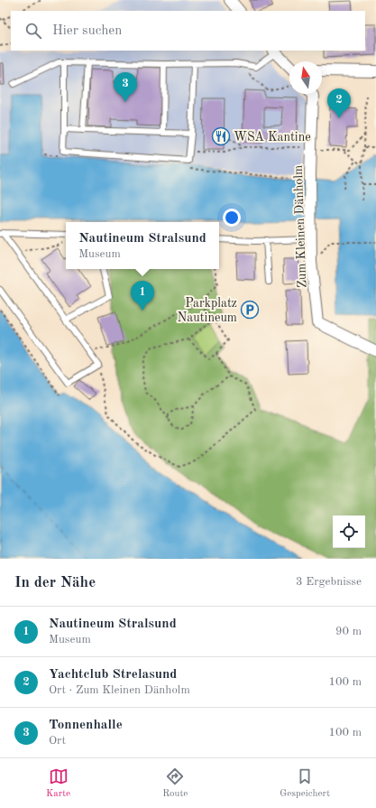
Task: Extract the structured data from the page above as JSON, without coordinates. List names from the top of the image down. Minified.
{"streets":{"street":["Zum Kleinen Dänholm"]},"places":{"restaurant":["WSA Kantine"],"parking":["Parkplatz Nautineum"]},"north":"top","page":{"search":"Hier suchen","pins":["3","2","1"],"popup":["Nautineum Stralsund","Museum"],"heading":["In der Nähe","3 Ergebnisse"],"list":[{"mark":"1","name":"Nautineum Stralsund","note":"Museum","value":"90 m"},{"mark":"2","name":"Yachtclub Strelasund","note":"Ort · Zum Kleinen Dänholm","value":"100 m"},{"mark":"3","name":"Tonnenhalle","note":"Ort","value":"100 m"}],"nav":["Karte","Route","Gespeichert"]}}
